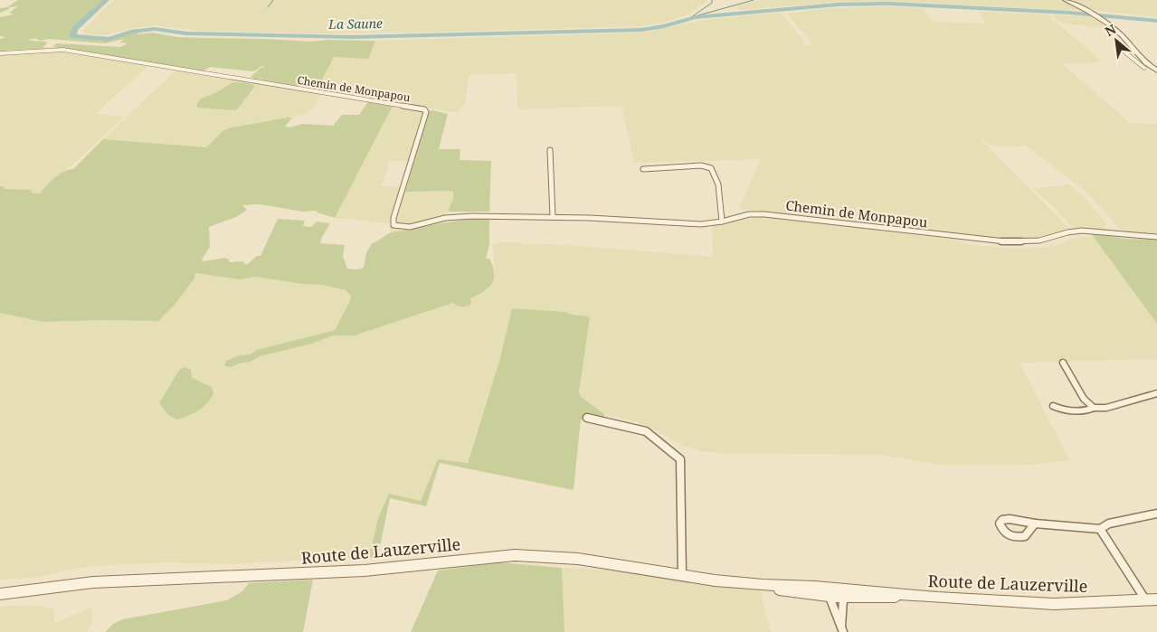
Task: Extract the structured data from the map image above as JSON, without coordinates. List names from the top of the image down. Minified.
{"streets":{"street":["Chemin de Monpapou","Route de Lauzerville"]},"water":["La Saune"],"north":"top left"}
